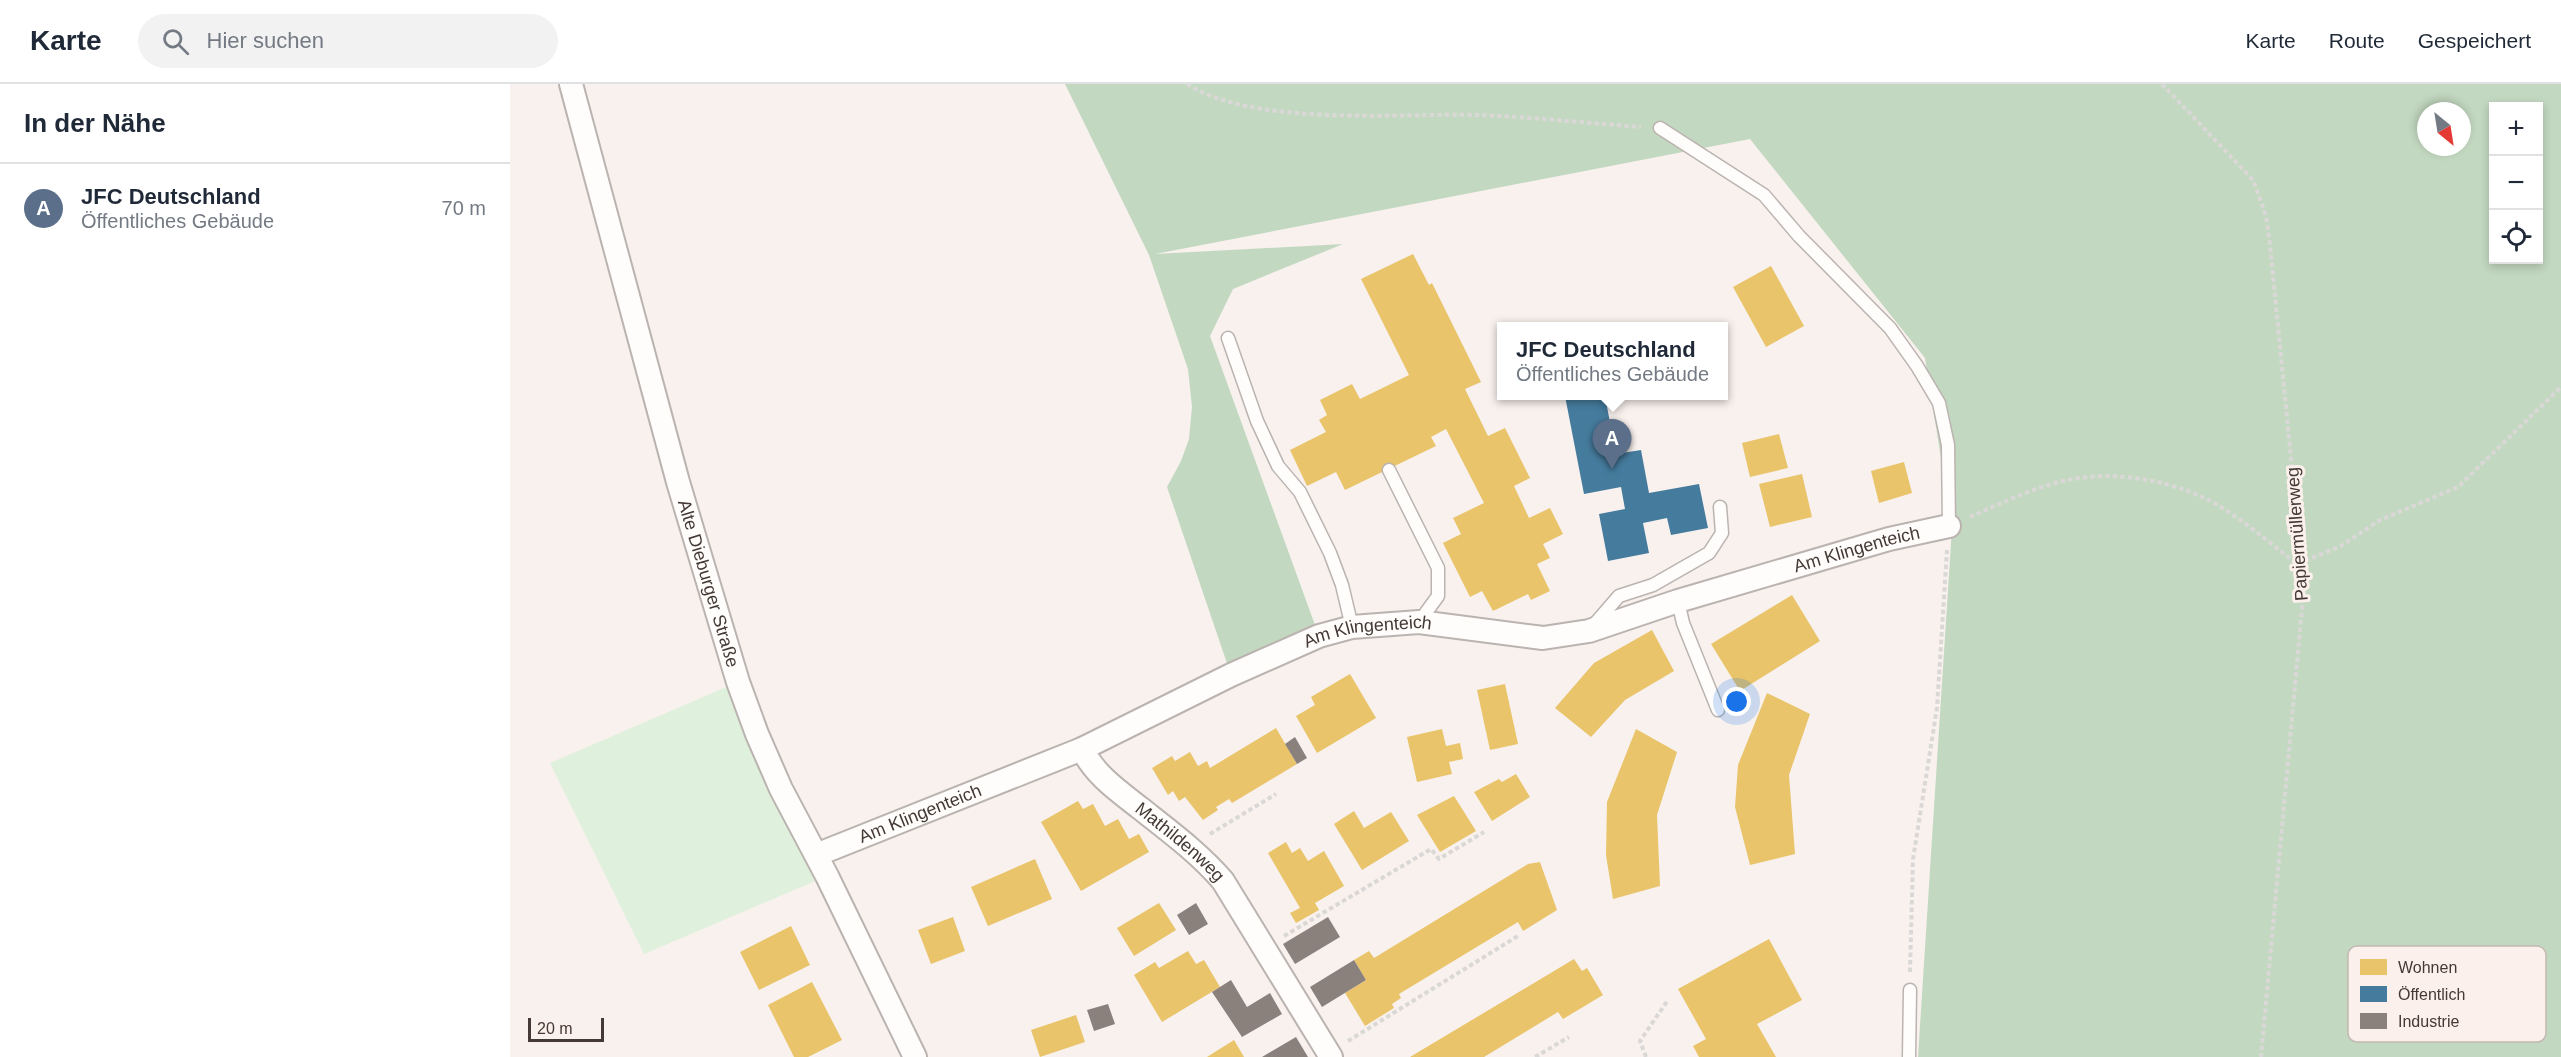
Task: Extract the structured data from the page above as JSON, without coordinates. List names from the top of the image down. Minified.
{"streets":{"street":["Am Klingenteich","Alte Dieburger Straße","Mathildenweg"],"path":["Papiermüllerweg"]},"crossings":[["Am Klingenteich","Alte Dieburger Straße"],["Am Klingenteich","Mathildenweg"]],"legend":["Wohnen","Öffentlich","Industrie"],"scale_bar":"20 m","north":"bottom right","page":{"header":"Karte","search":"Hier suchen","nav":["Karte","Route","Gespeichert"],"heading":"In der Nähe","map_buttons":["+","−"],"list":[{"mark":"A","name":"JFC Deutschland","note":"Öffentliches Gebäude","value":"70 m"}],"popup":["JFC Deutschland","Öffentliches Gebäude"],"pins":"A","scale":"20 m"}}
